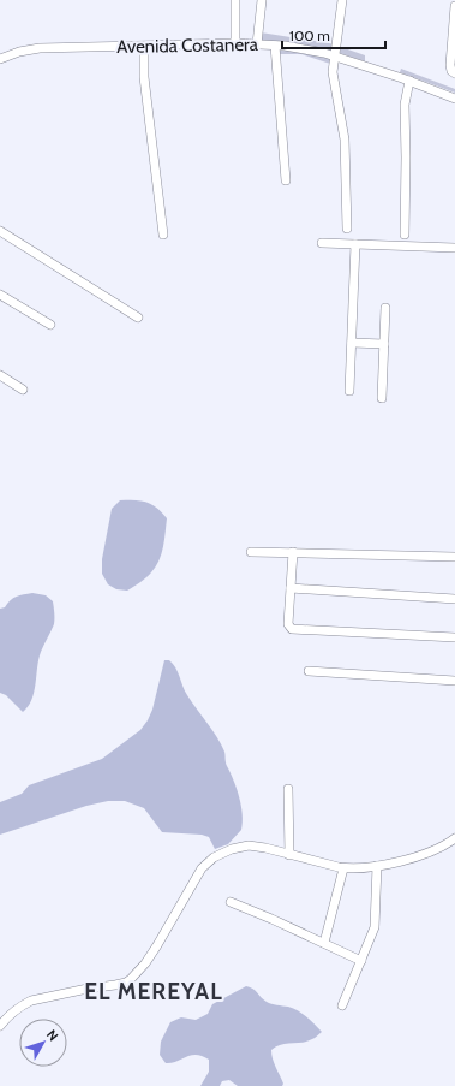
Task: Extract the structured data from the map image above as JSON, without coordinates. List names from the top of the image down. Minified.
{"streets":{"street":["Avenida Costanera"]},"districts":["EL MEREYAL"],"scale_bar":"100 m","north":"top right"}
